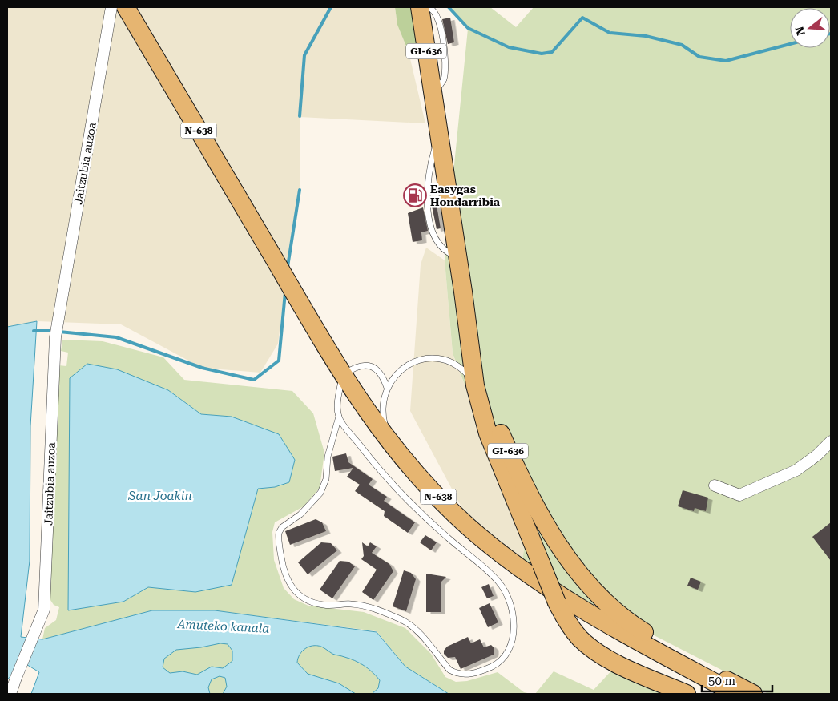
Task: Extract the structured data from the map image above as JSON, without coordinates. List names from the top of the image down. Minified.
{"streets":{"main road":["GI-636","N-638"],"street":["Jaitzubia auzoa"]},"crossings":[["GI-636","N-638"]],"water":["San Joakin","Amuteko kanala"],"places":{"fuel station":["Easygas Hondarribia"]},"scale_bar":"50 m","north":"left"}
